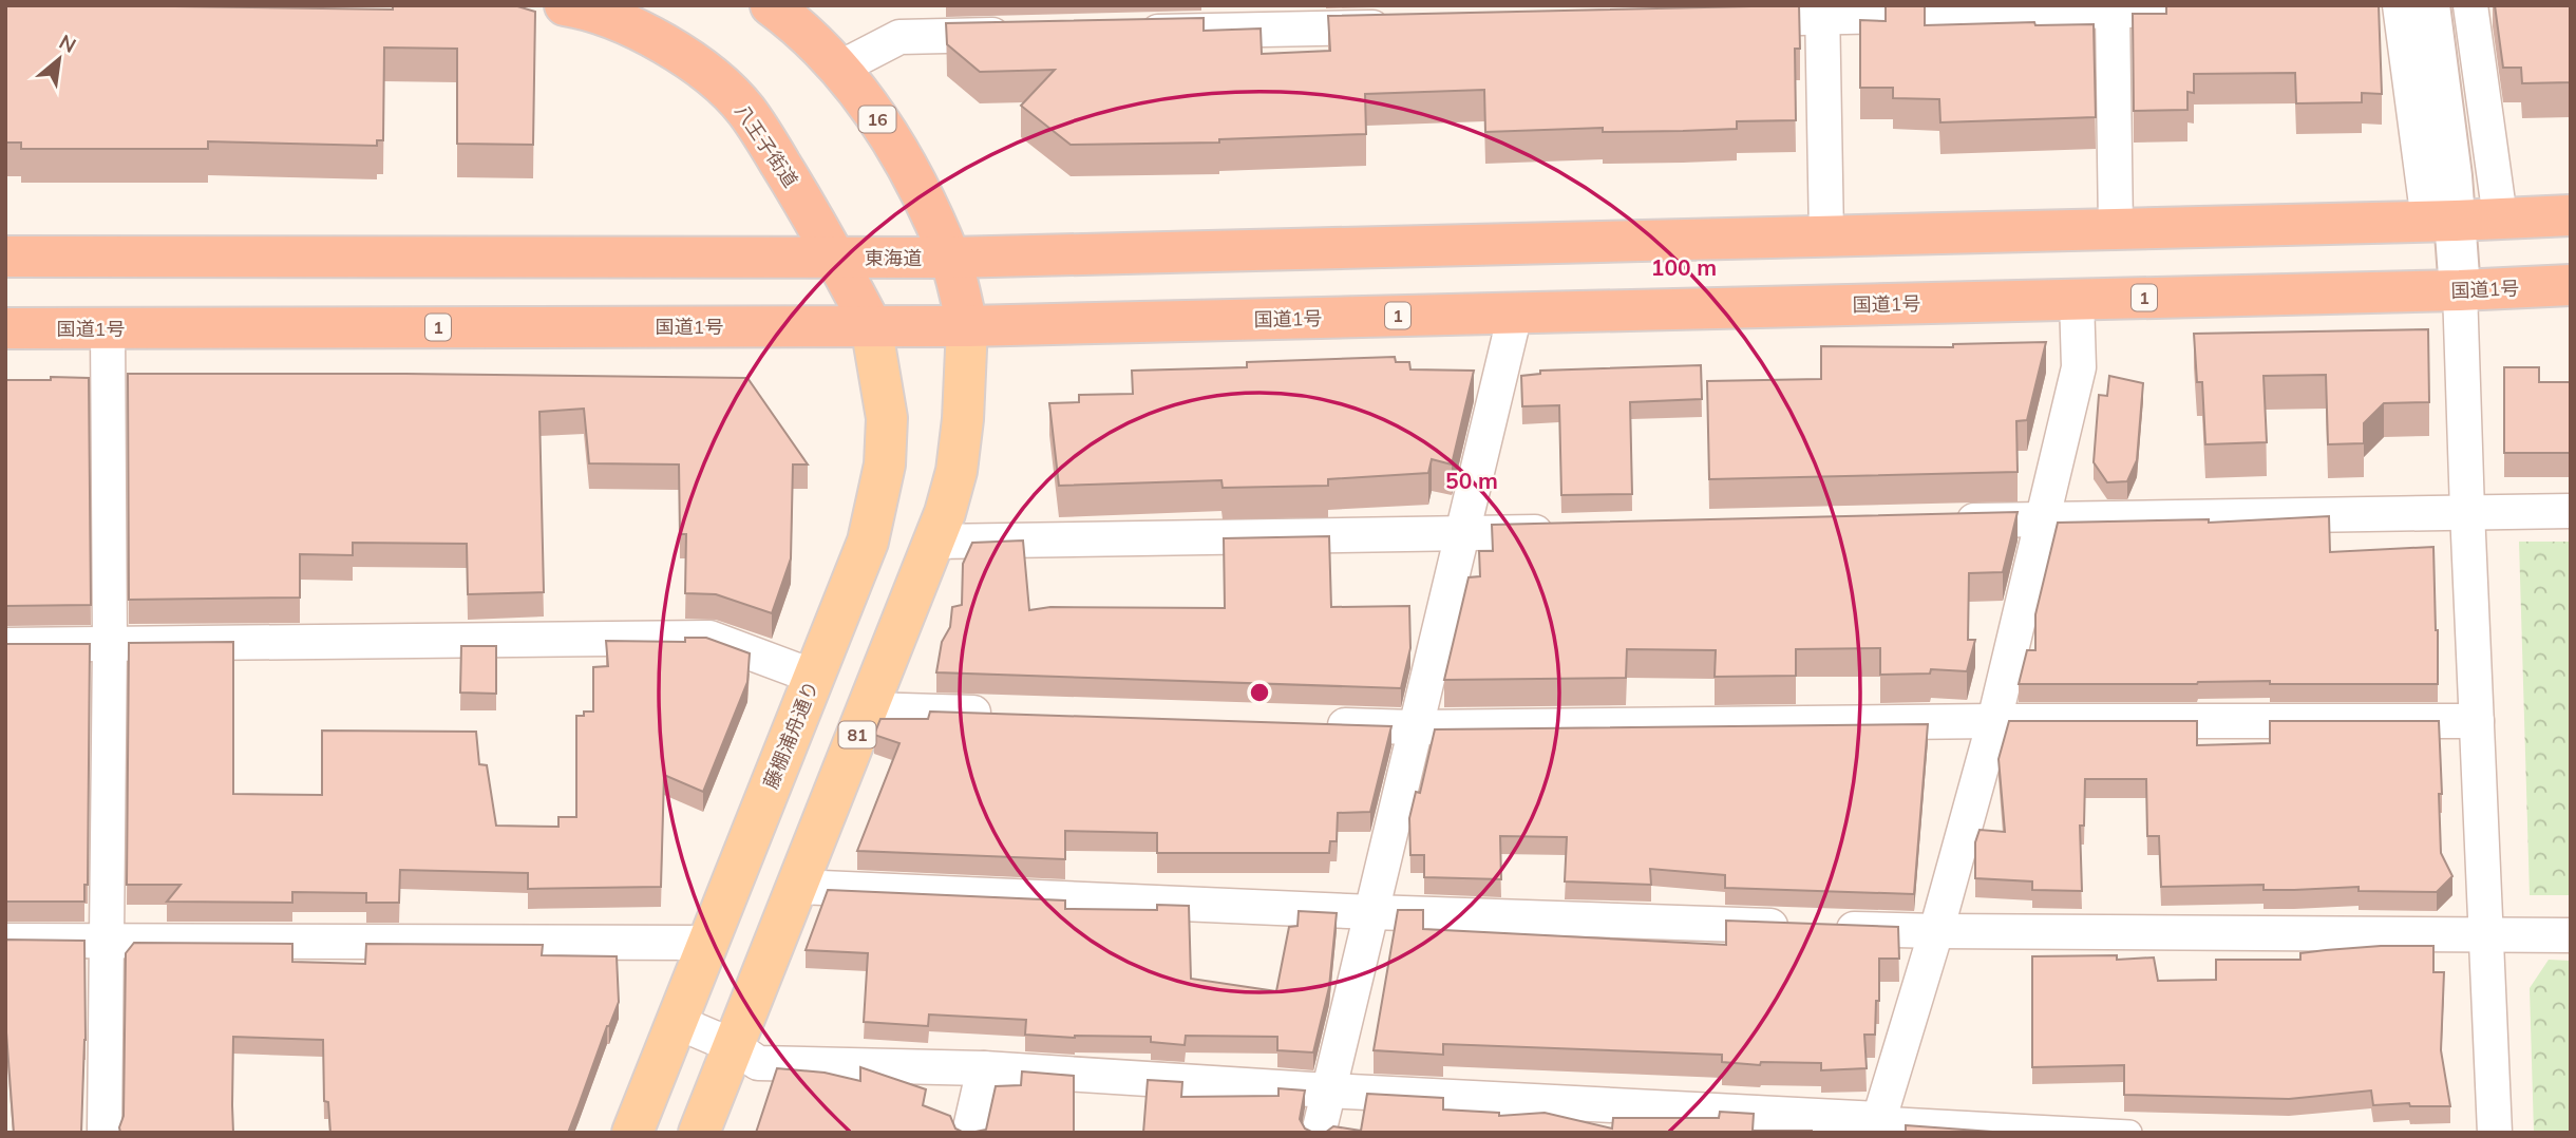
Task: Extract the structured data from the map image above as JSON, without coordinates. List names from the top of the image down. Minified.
{"streets":{"highway":["16","八王子街道","東海道","国道1号","1"],"main road":["藤棚浦舟通り","81"]},"crossings":[["16","東海道"],["16","国道1号"],["16","81"],["八王子街道","東海道"],["八王子街道","国道1号"],["八王子街道","藤棚浦舟通り"],["国道1号","藤棚浦舟通り"],["国道1号","81"]],"north":"top right","rings":["100 m","50 m"]}
